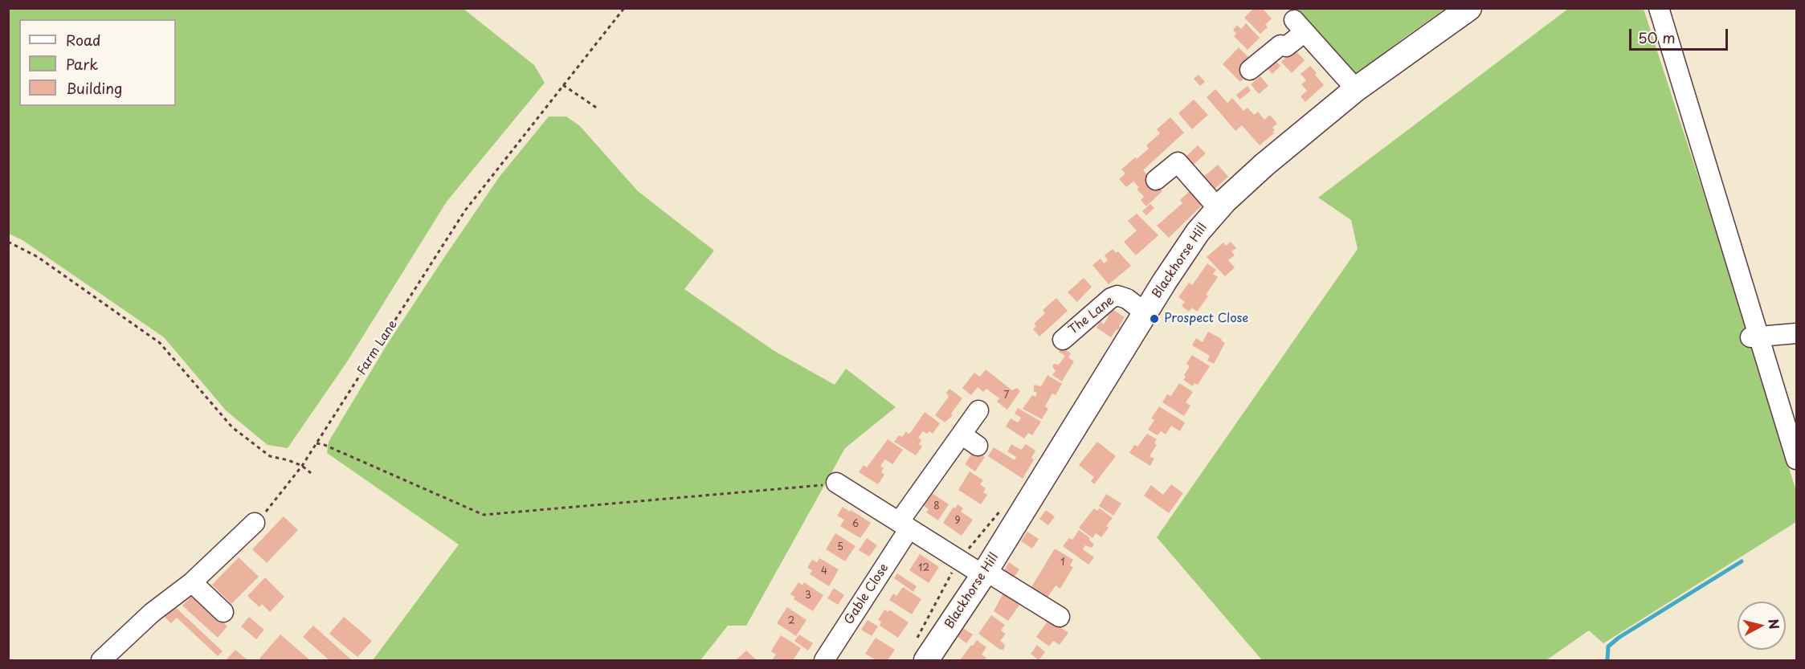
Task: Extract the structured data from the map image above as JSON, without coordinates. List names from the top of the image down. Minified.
{"streets":{"main road":["Blackhorse Hill"],"street":["The Lane","Gable Close"],"path":["Farm Lane"]},"crossings":[["Blackhorse Hill","The Lane"]],"places":["Prospect Close"],"house_numbers":["7","8","9","6","5","1","12","4","3","2"],"legend":["Road","Park","Building"],"scale_bar":"50 m","north":"right"}
